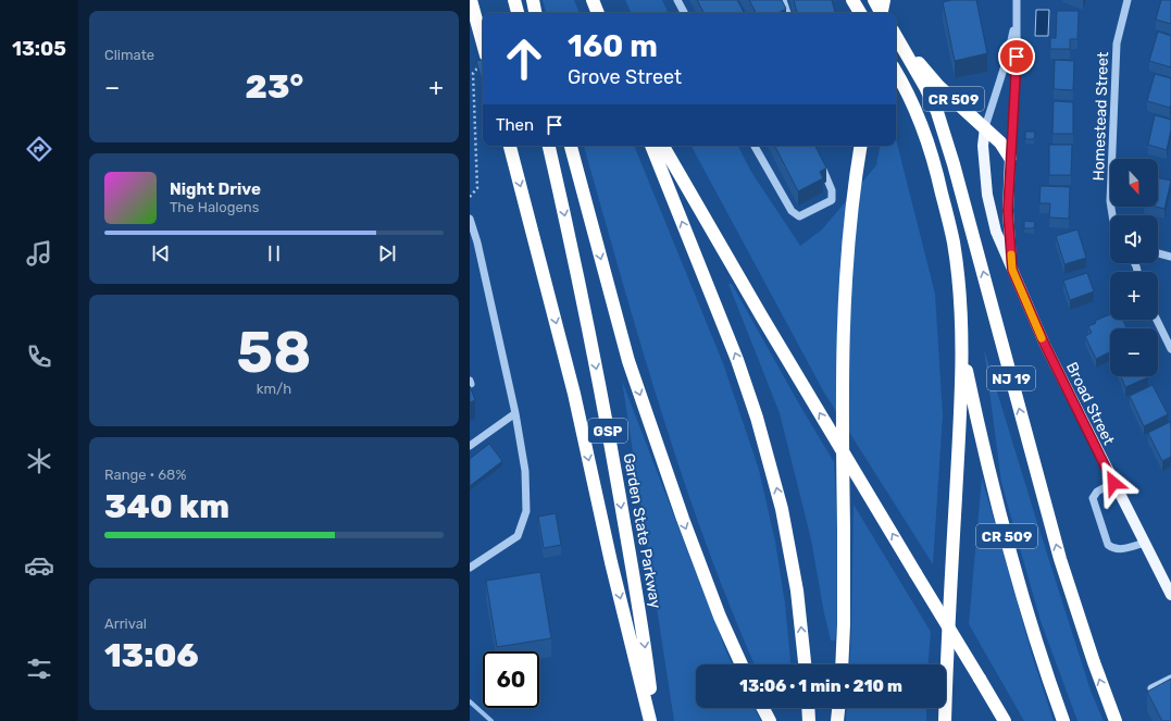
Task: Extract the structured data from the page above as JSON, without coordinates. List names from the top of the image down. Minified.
{"streets":{"highway":["CR 509","NJ 19","GSP","Garden State Parkway"],"main road":["Broad Street"],"street":["Homestead Street"]},"crossings":[["CR 509","NJ 19"],["CR 509","Broad Street"]],"north":"bottom","page":{"tabs":"13:05","tile":["Climate",["58","km/h"],["Range · 68%","340 km"],["Arrival","13:06"]],"turn":["160 m","Grove Street"],"heat":["−","23°","+"],"then":"Then","map_buttons":["+","−"],"song":["Night Drive","The Halogens"],"limit":"60","trip":"13:06 · 1 min · 210 m"}}
